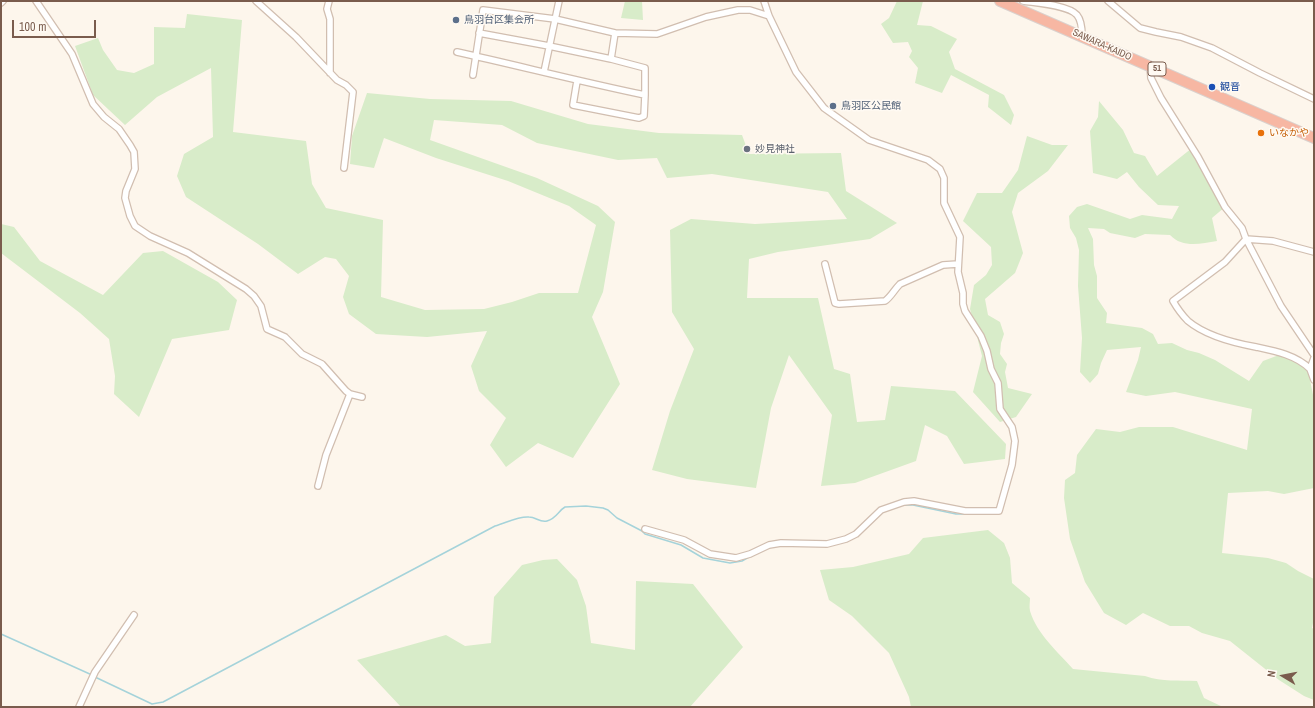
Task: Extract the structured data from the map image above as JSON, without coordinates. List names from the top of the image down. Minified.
{"streets":{"highway":["SAWARA-KAIDO","51"]},"places":["鳥羽台区集会所","観音","鳥羽区公民館","いなかや","妙見神社"],"scale_bar":"100 m","north":"left"}
